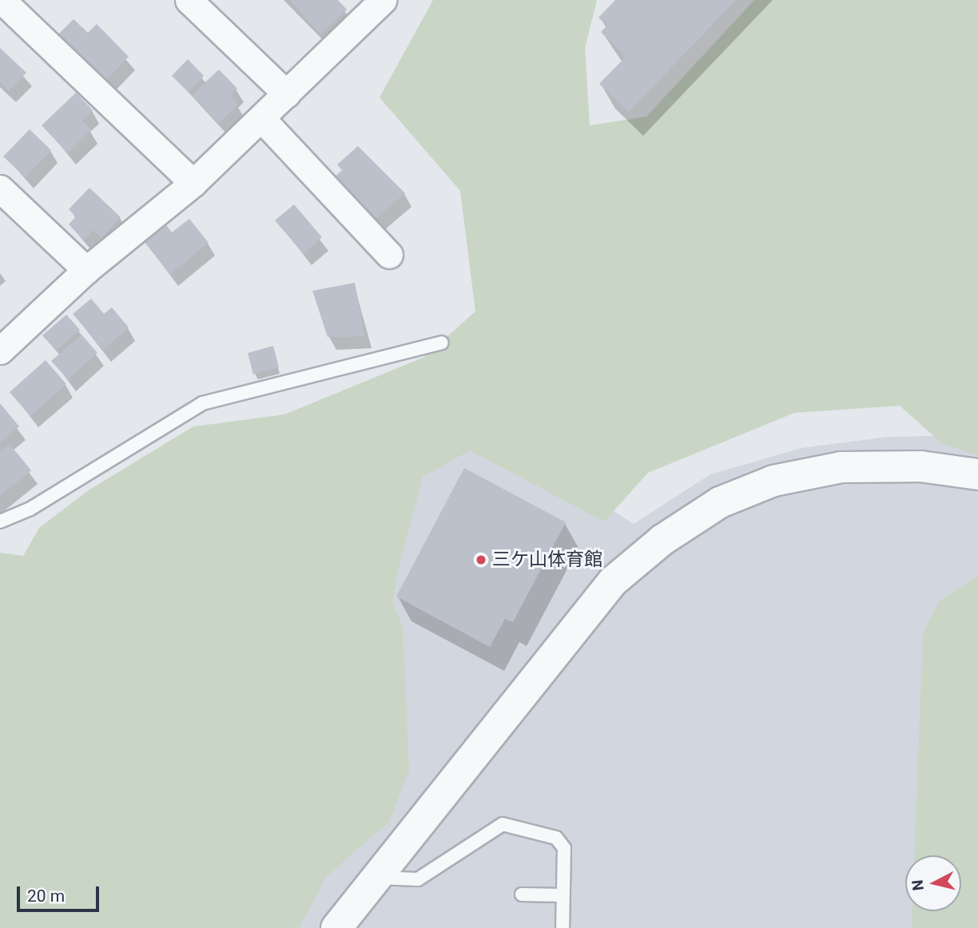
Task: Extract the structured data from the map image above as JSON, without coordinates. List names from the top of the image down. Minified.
{"places":["三ケ山体育館"],"scale_bar":"20 m","north":"left"}
